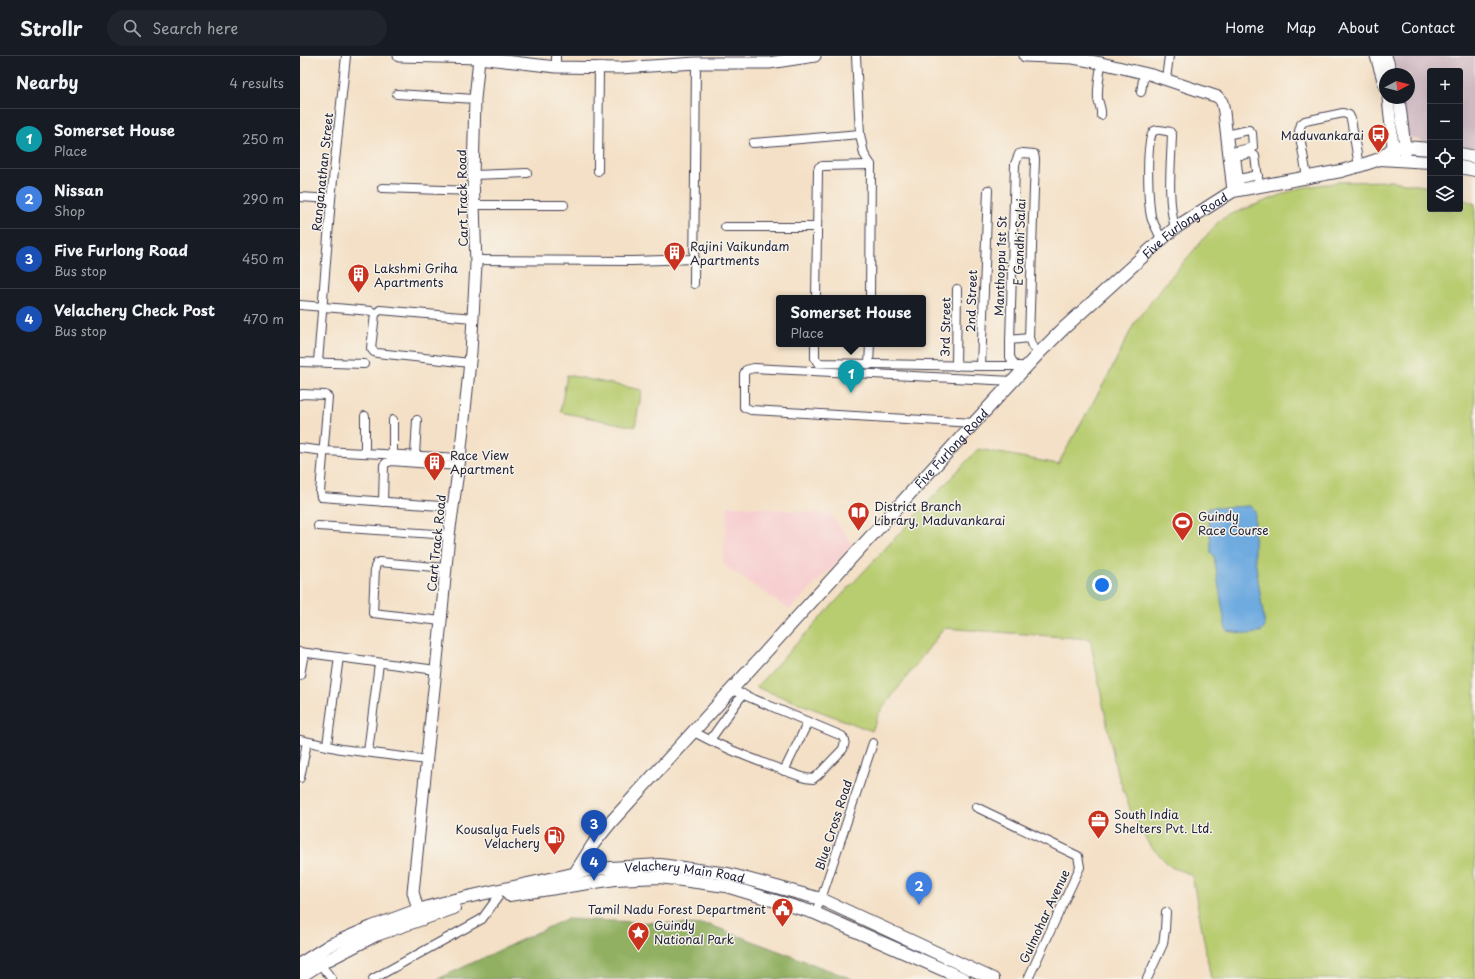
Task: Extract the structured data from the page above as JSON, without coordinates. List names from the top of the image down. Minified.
{"streets":{"main road":["Five Furlong Road","Velachery Main Road"],"street":["Ranganathan Street","Cart Track Road","E Gandhi Salai","Manthoppu 1st St","2nd Street","3rd Street","Blue Cross Road","Gulmohar Avenue"]},"crossings":[["Cart Track Road","Velachery Main Road"],["Five Furlong Road","Manthoppu 1st St"],["Five Furlong Road","Velachery Main Road"],["E Gandhi Salai","Manthoppu 1st St"],["Blue Cross Road","Velachery Main Road"]],"places":{"bus stop":["Maduvankarai"],"building":["Rajini Vaikundam Apartments","Lakshmi Griha Apartments","Race View Apartment"],"library":["District Branch Library, Maduvankarai"],"sports":["Guindy Race Course"],"office":["South India Shelters Pvt. Ltd."],"fuel station":["Kousalya Fuels Velachery"],"public building":["Tamil Nadu Forest Department"],"place":["Guindy National Park"]},"north":"right","page":{"header":"Strollr","search":"Search here","nav":["Home","Map","About","Contact"],"heading":["Nearby","4 results"],"map_buttons":["+","−"],"list":[{"mark":"1","name":"Somerset House","note":"Place","value":"250 m"},{"mark":"2","name":"Nissan","note":"Shop","value":"290 m"},{"mark":"3","name":"Five Furlong Road","note":"Bus stop","value":"450 m"},{"mark":"4","name":"Velachery Check Post","note":"Bus stop","value":"470 m"}],"popup":["Somerset House","Place"],"pins":["1","3","4","2"]}}
